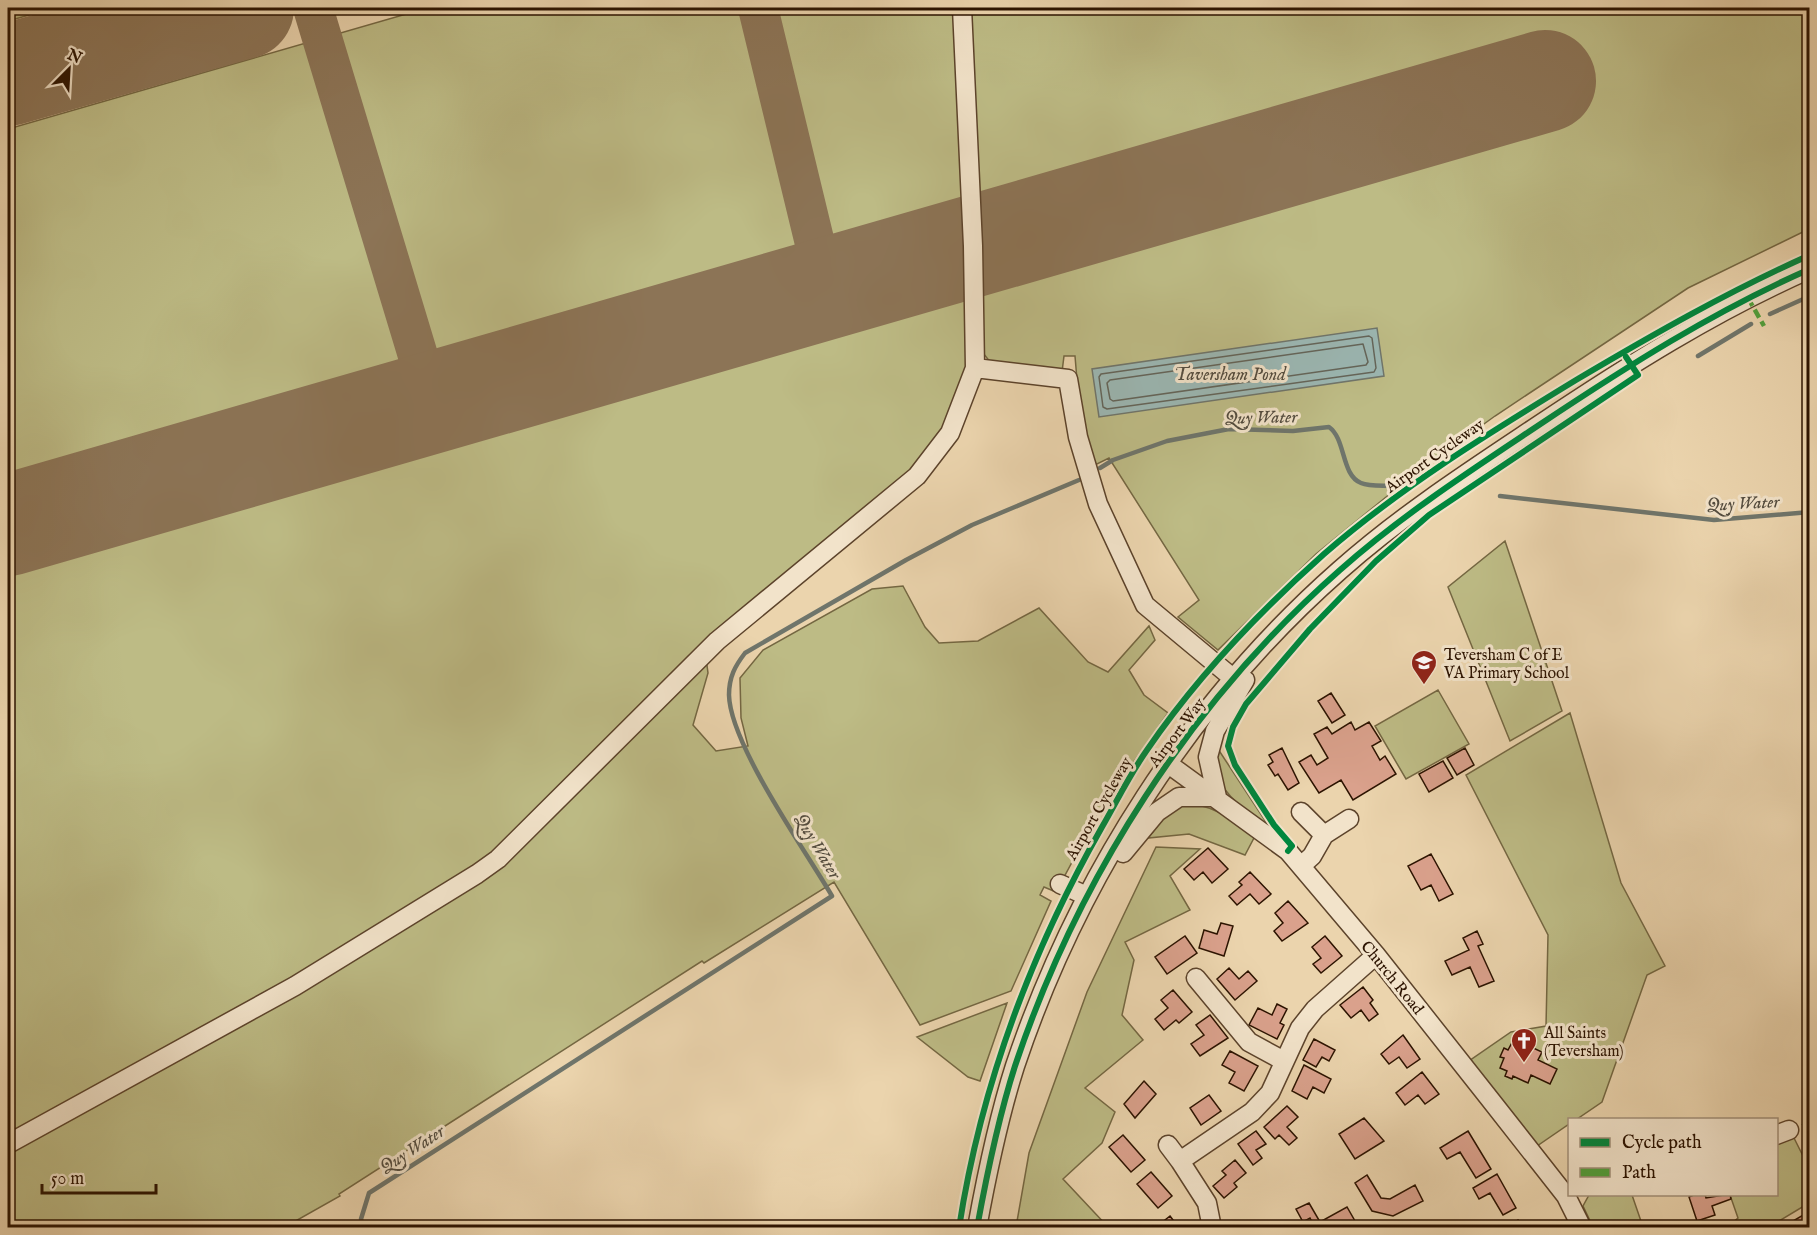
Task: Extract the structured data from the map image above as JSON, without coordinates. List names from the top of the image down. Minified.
{"streets":{"street":["Airport Way","Church Road"],"cycle path":["Airport Cycleway"]},"crossings":[["Airport Way","Church Road"]],"water":["Taversham Pond","Quy Water"],"places":{"school or university":["Teversham C of E VA Primary School"],"church":["All Saints (Teversham)"]},"legend":["Cycle path","Path"],"scale_bar":"50 m","north":"top right"}
